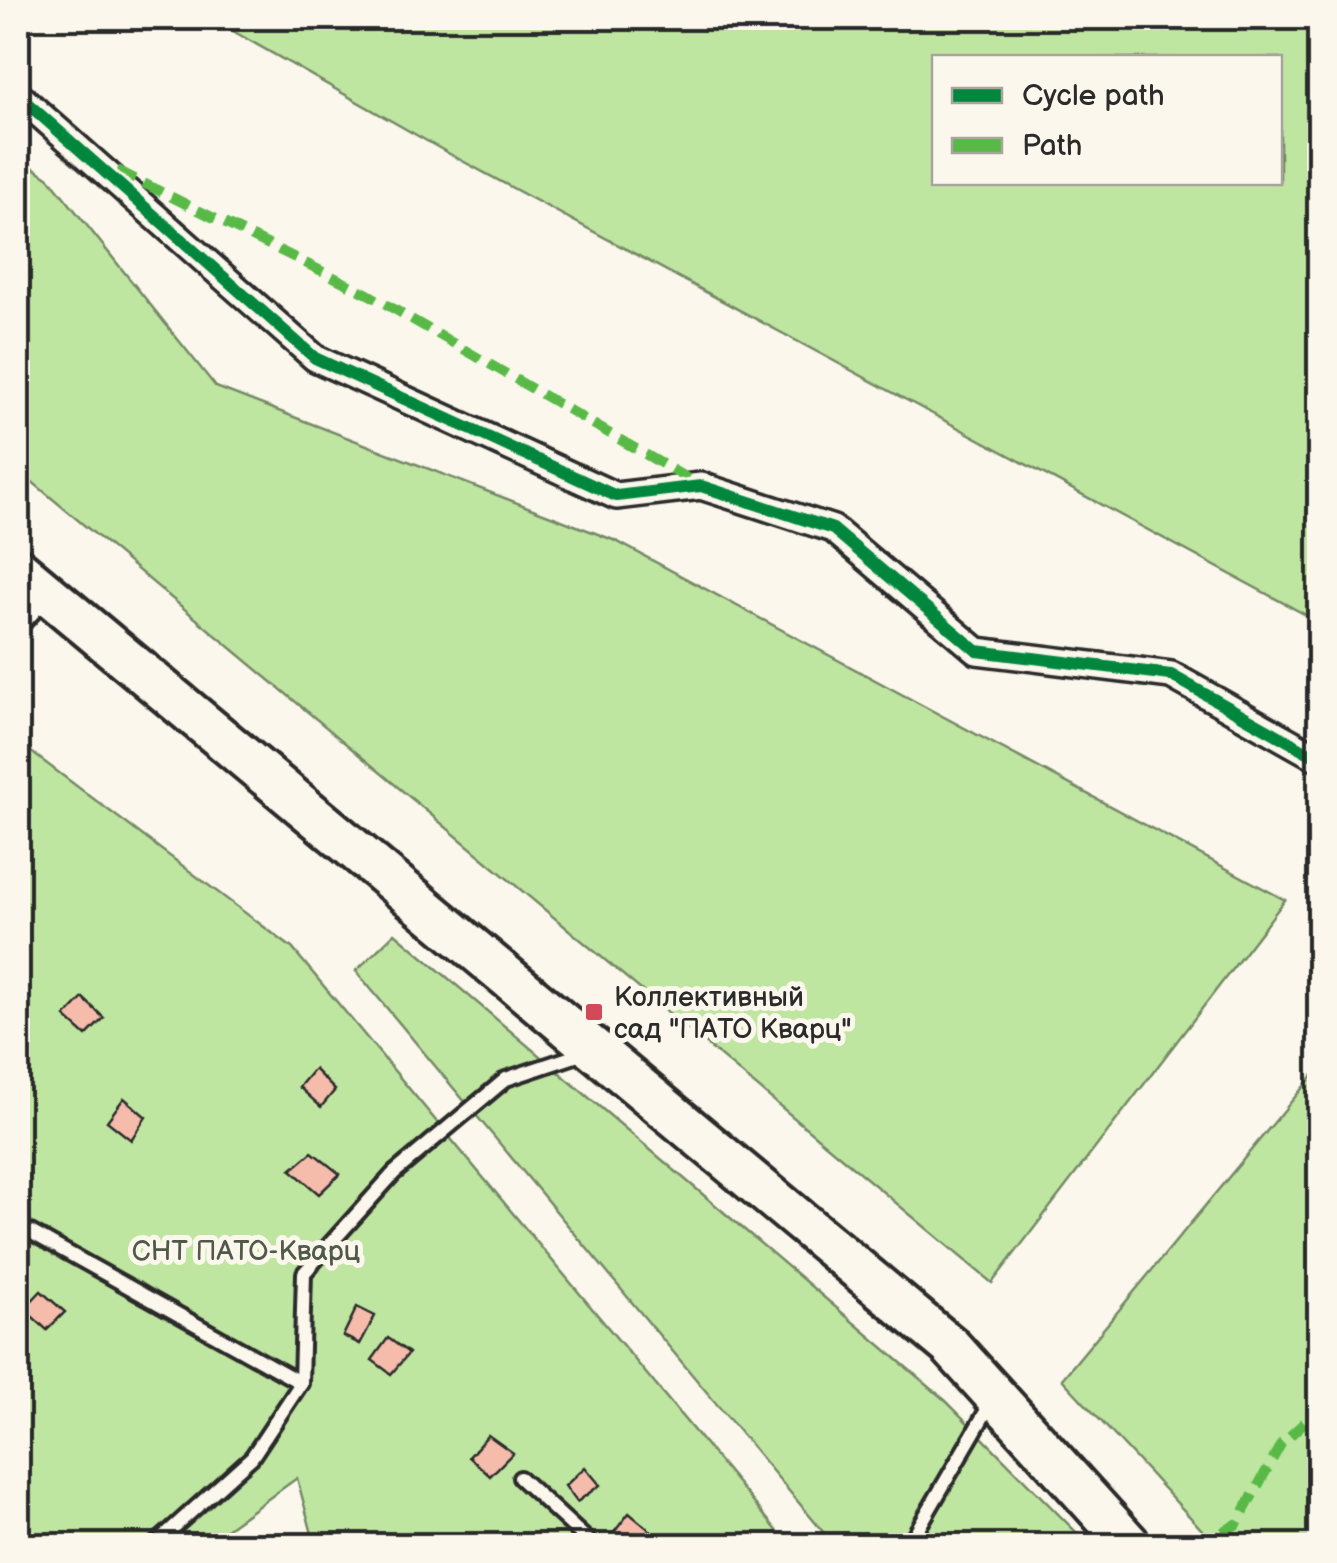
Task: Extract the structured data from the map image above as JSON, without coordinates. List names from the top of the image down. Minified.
{"parks":["СНТ ПАТО-Кварц"],"places":{"transit":["Коллективный сад \"ПАТО Кварц\""]},"legend":["Cycle path","Path"]}
